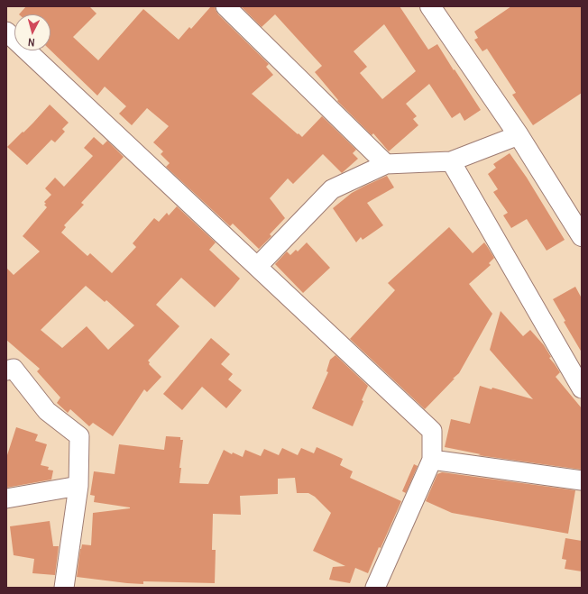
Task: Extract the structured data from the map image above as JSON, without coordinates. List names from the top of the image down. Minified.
{"north":"bottom"}
